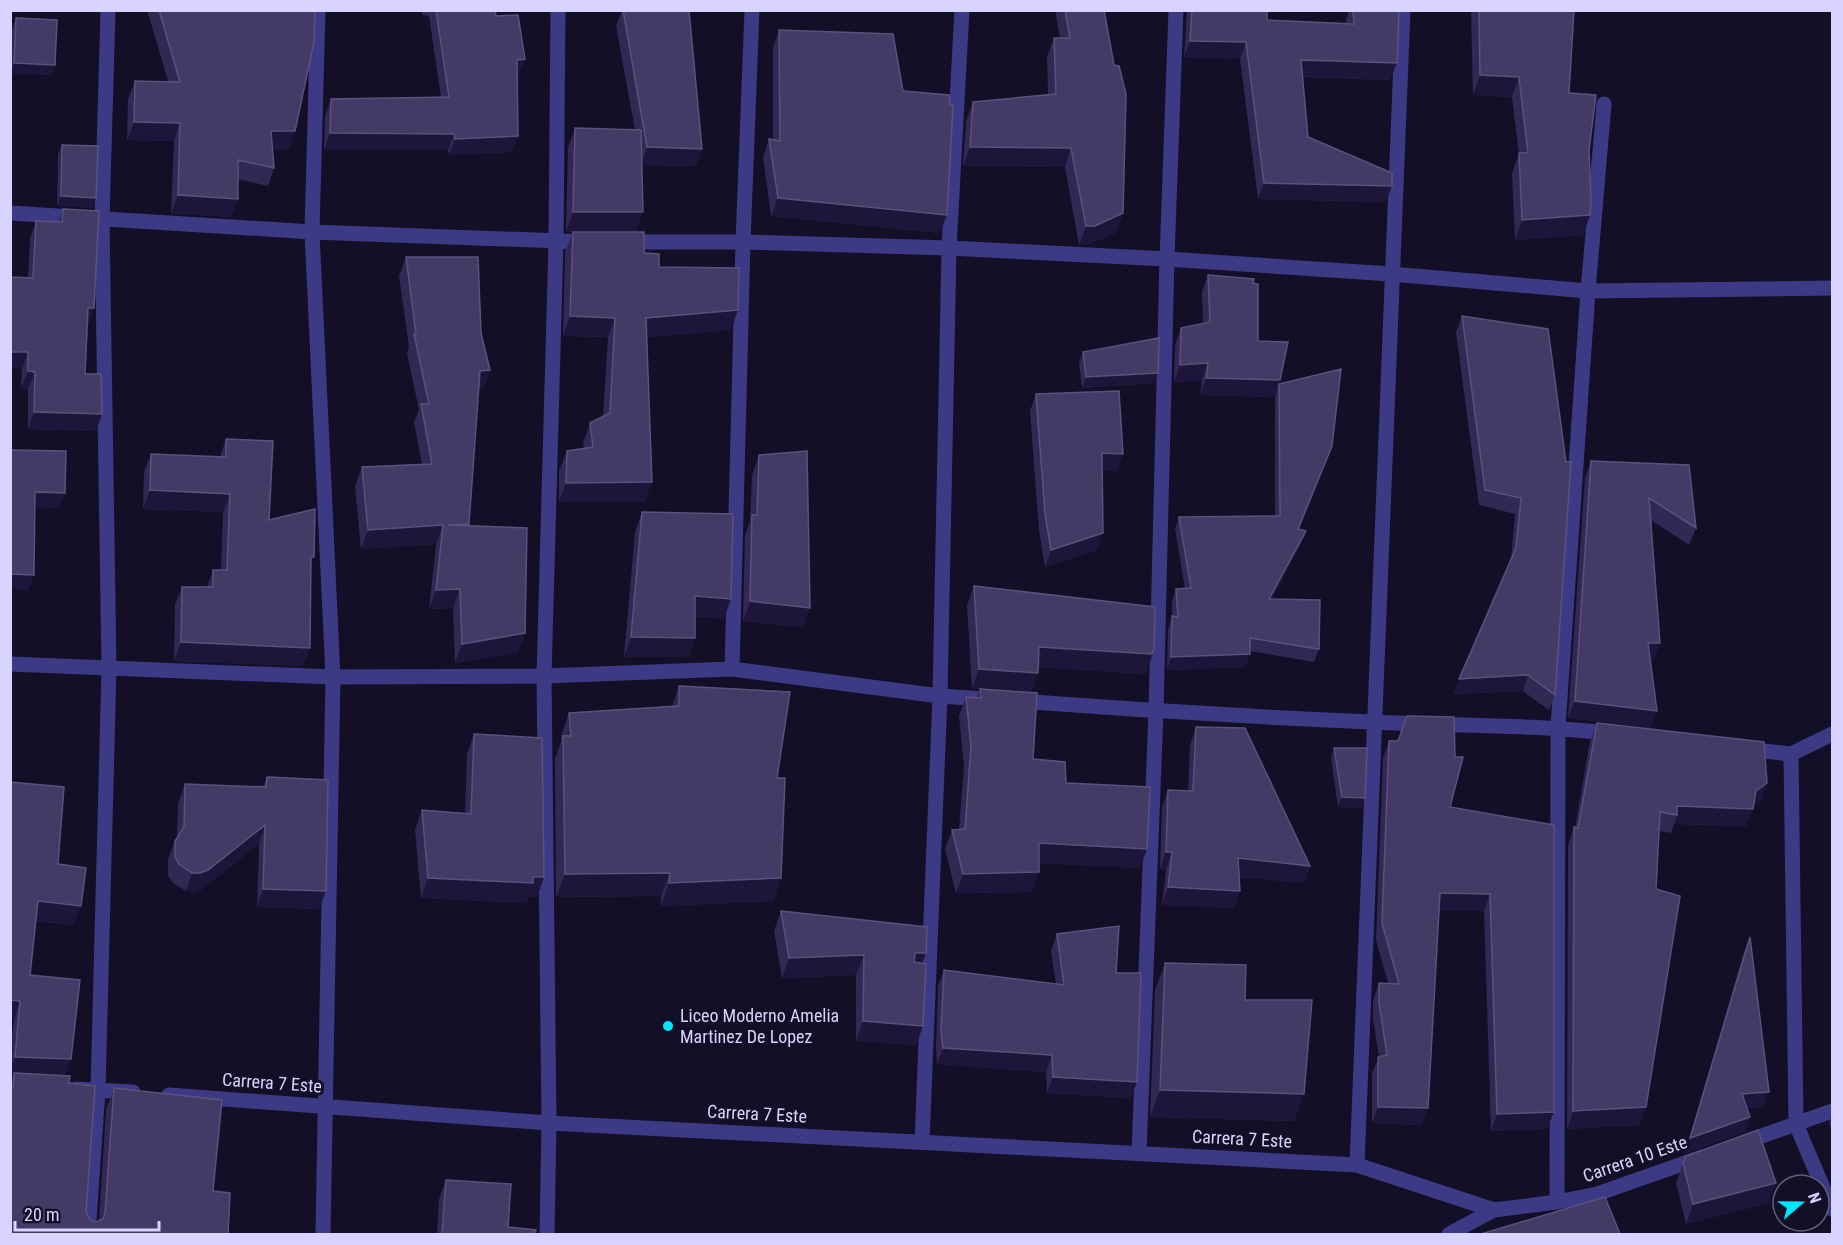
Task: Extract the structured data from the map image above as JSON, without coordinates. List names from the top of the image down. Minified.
{"streets":{"street":["Carrera 7 Este","Carrera 10 Este"]},"crossings":[["Carrera 7 Este","Carrera 10 Este"]],"places":["Liceo Moderno Amelia Martinez De Lopez"],"scale_bar":"20 m","north":"right"}
